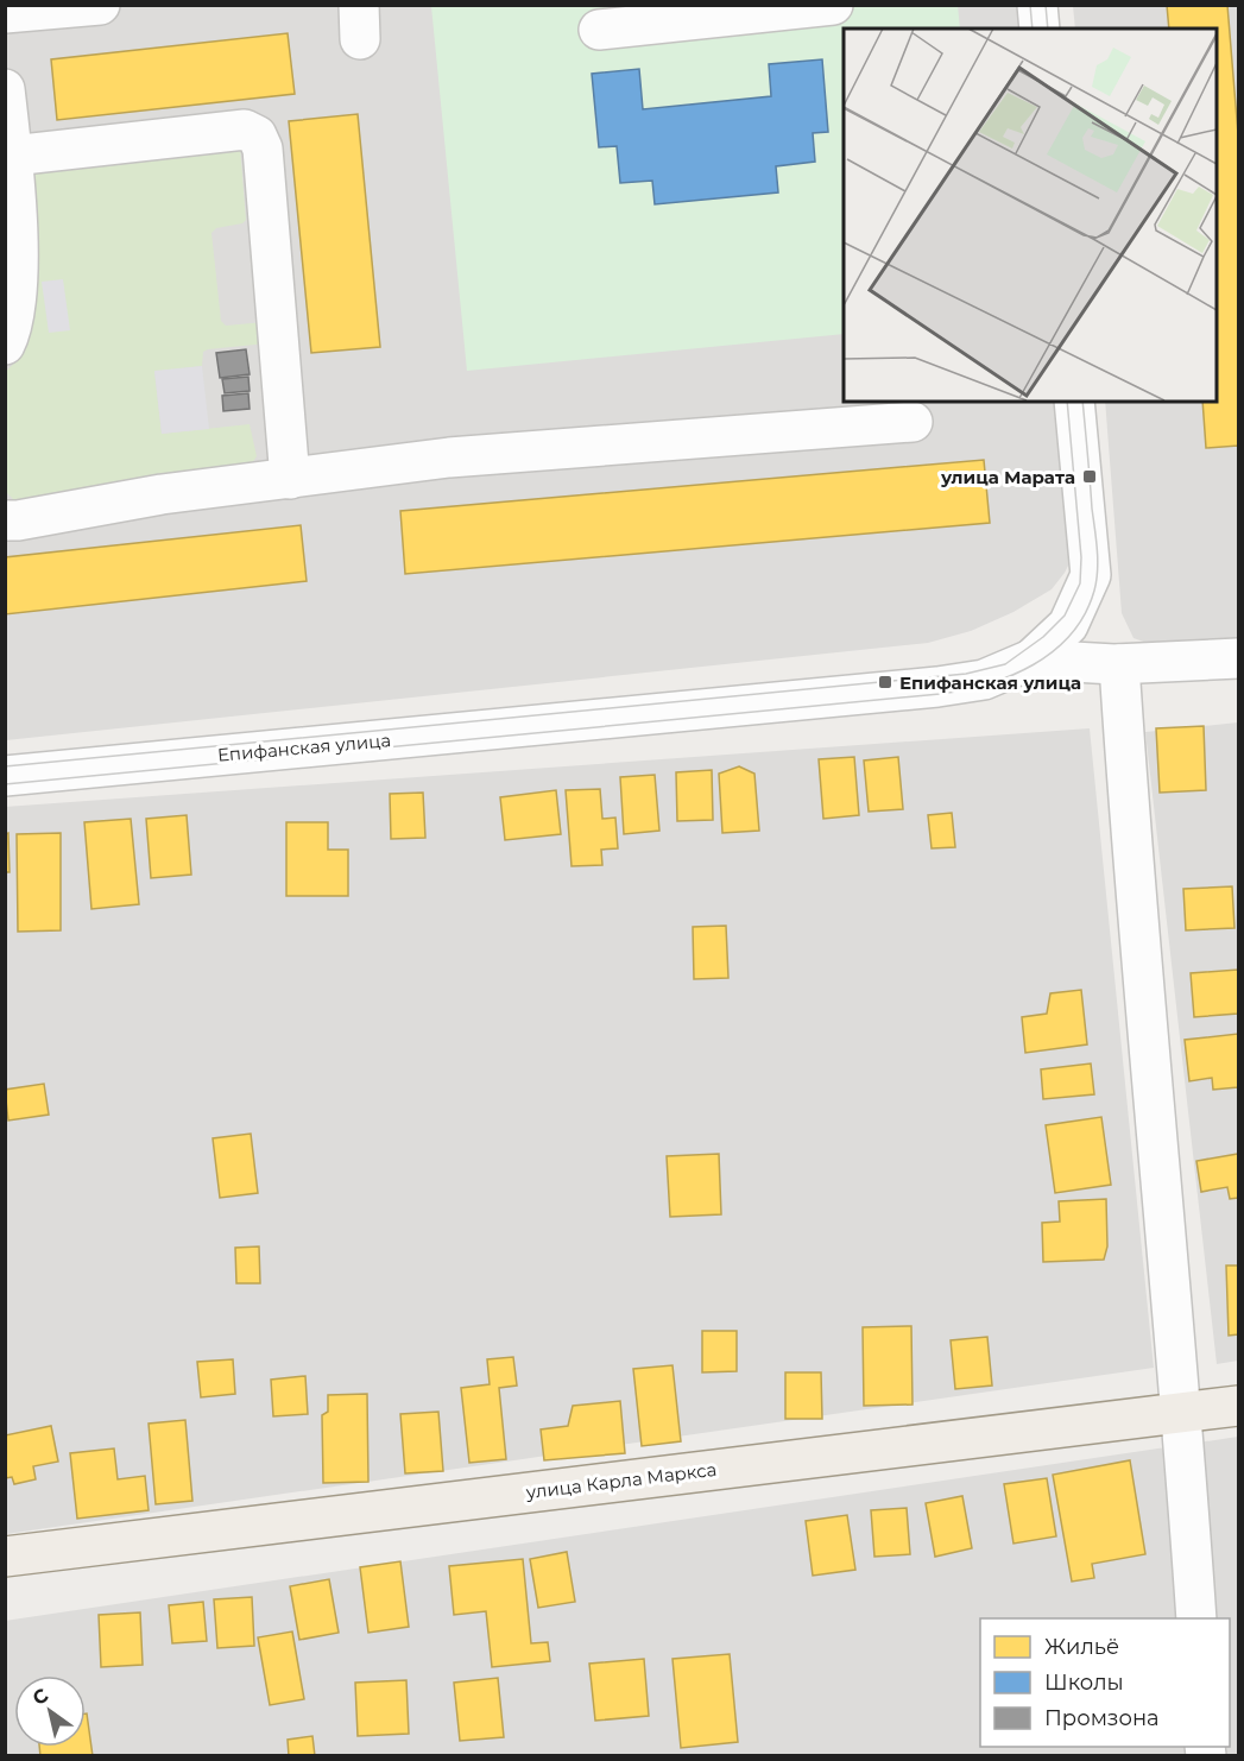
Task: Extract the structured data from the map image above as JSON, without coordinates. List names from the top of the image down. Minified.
{"streets":{"main road":["улица Карла Маркса"],"street":["Епифанская улица"]},"places":{"transit":["улица Марата","Епифанская улица"]},"legend":["Жильё","Школы","Промзона"],"north":"top left"}
